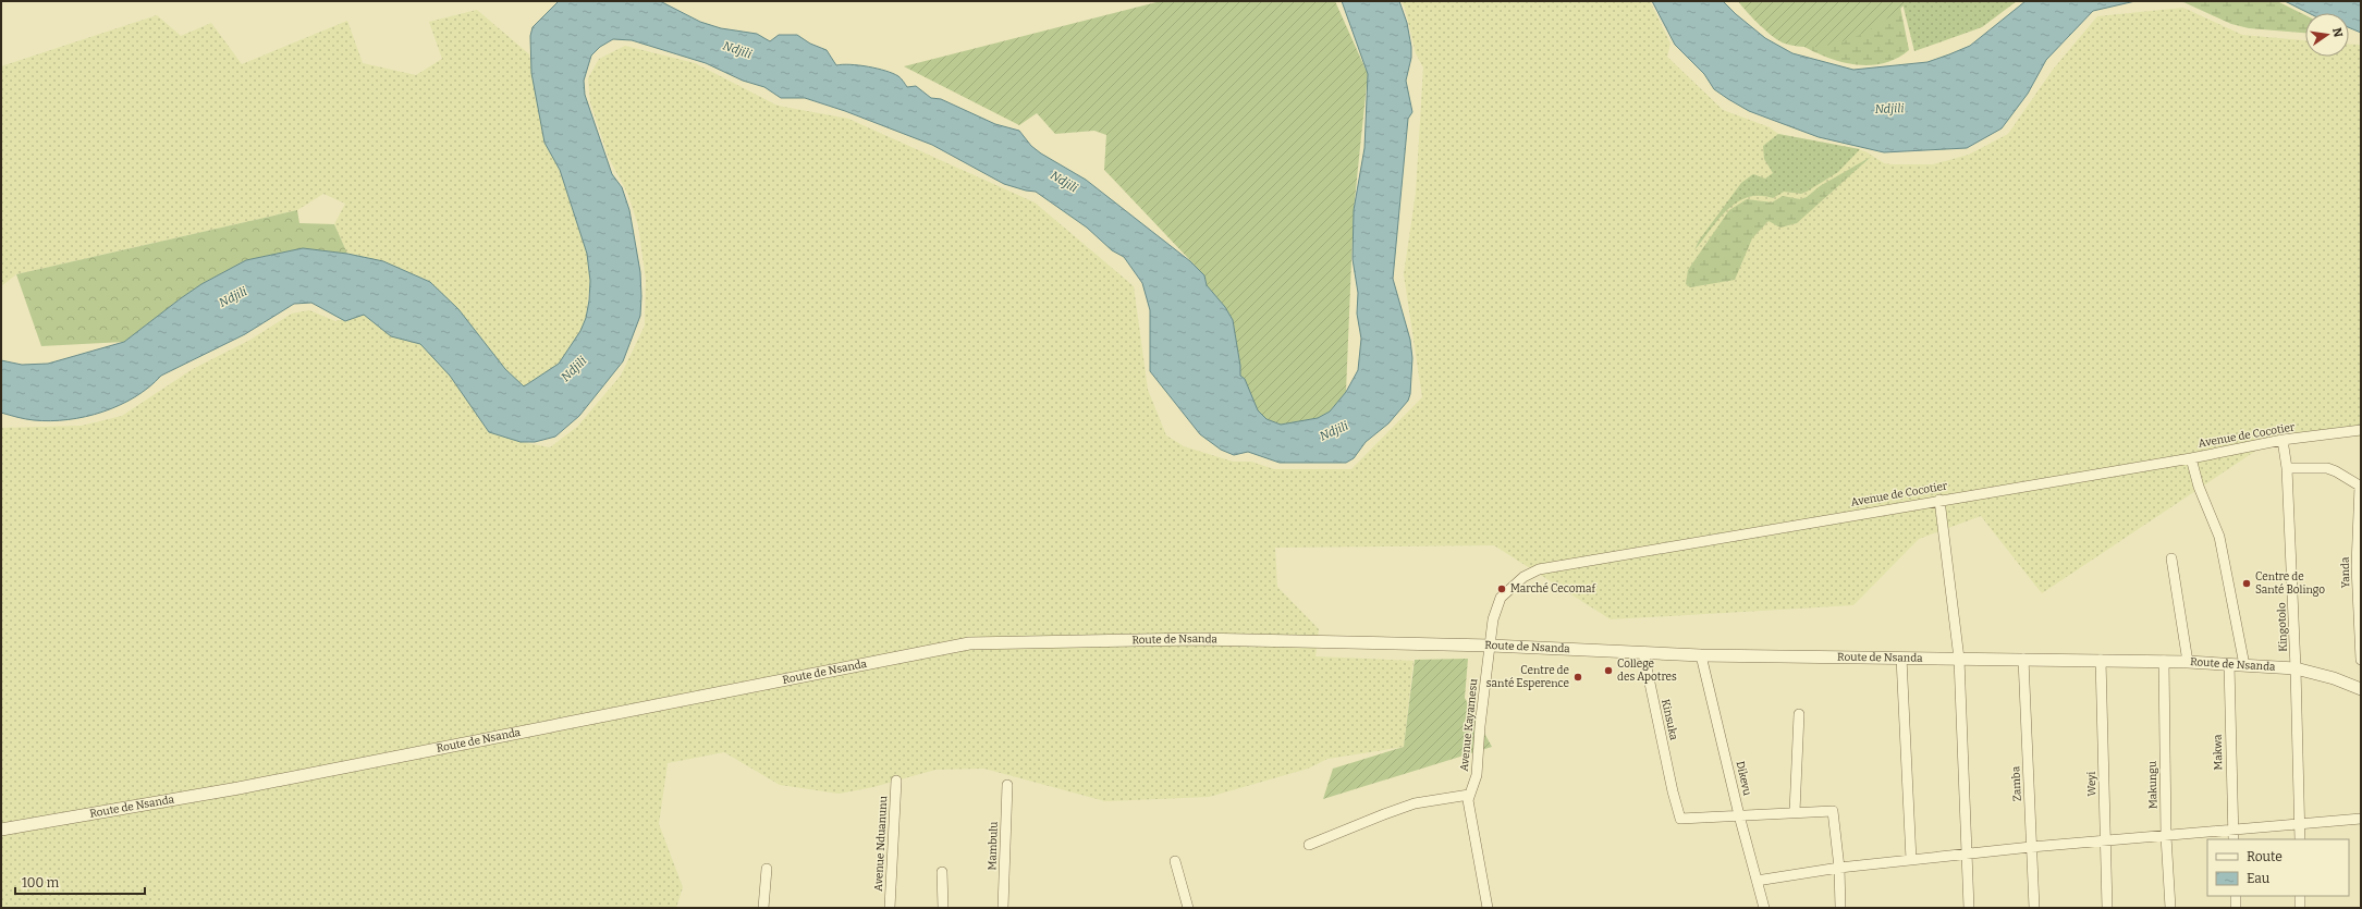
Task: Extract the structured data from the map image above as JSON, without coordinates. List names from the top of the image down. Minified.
{"streets":{"street":["Avenue de Cocotier","Yanda","Kingotolo","Route de Nsanda","Kinsuka","Avenue Kayamesu","Makwa","Dikevu","Zamba","Weyi","Makungu","Avenue Nduanunu","Mambulu"]},"crossings":[["Avenue de Cocotier","Kingotolo"],["Avenue de Cocotier","Route de Nsanda"],["Avenue de Cocotier","Avenue Kayamesu"],["Kingotolo","Route de Nsanda"],["Route de Nsanda","Kinsuka"],["Route de Nsanda","Avenue Kayamesu"],["Route de Nsanda","Makwa"],["Route de Nsanda","Dikevu"],["Route de Nsanda","Zamba"],["Route de Nsanda","Weyi"],["Route de Nsanda","Makungu"],["Kinsuka","Dikevu"]],"water":["Ndjili"],"places":["Centre de Santé Bolingo","Marché Cecomaf","College des Apotres","Centre de santé Esperence"],"legend":["Route","Eau"],"scale_bar":"100 m","north":"right"}
